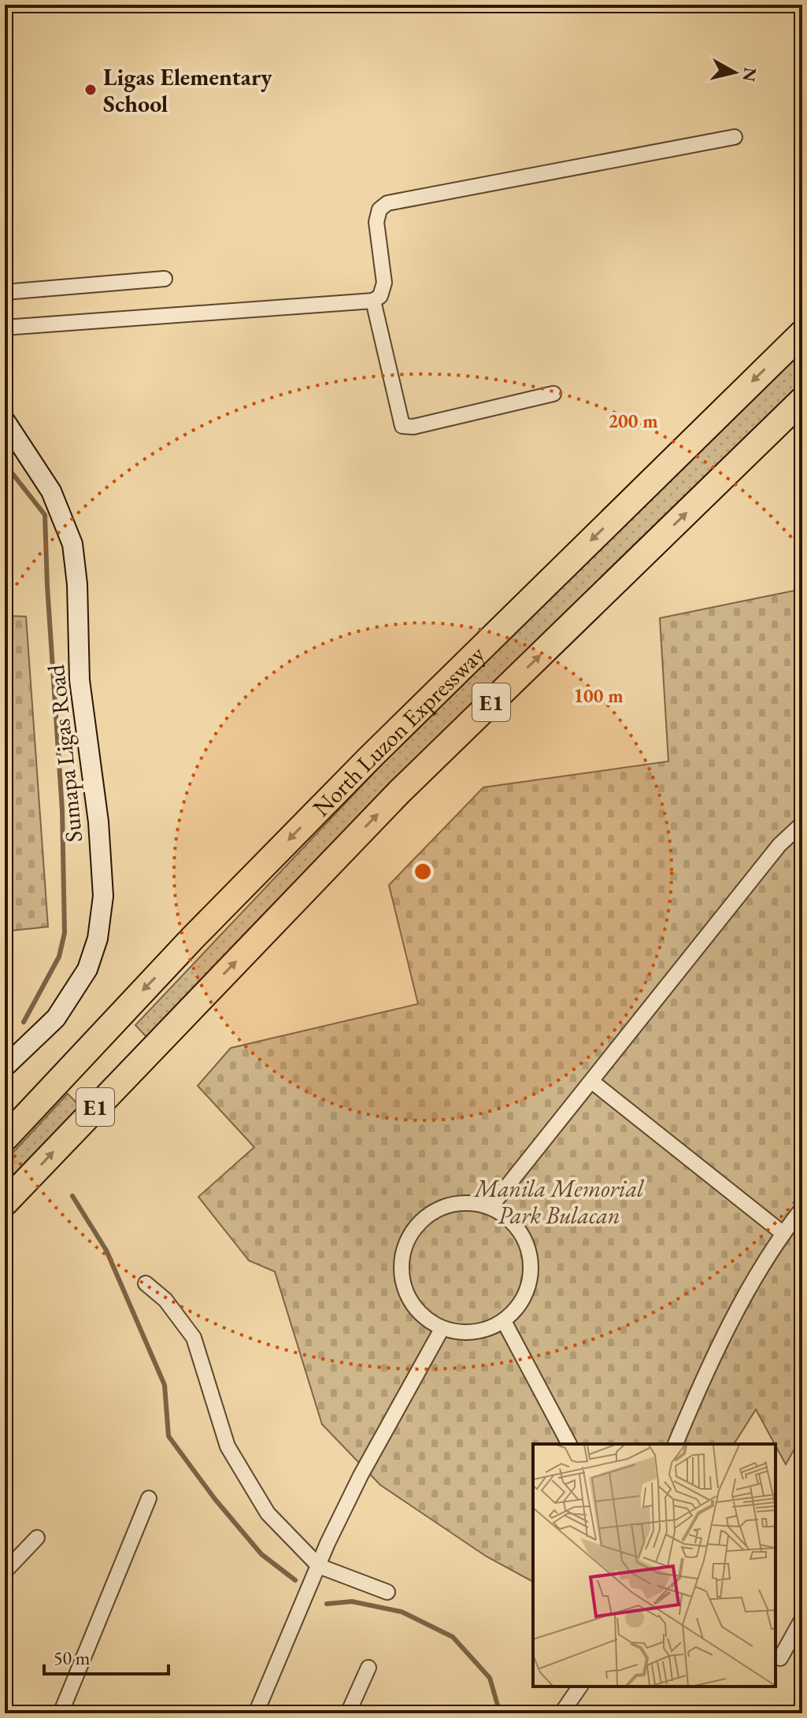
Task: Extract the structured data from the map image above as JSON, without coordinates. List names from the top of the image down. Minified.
{"streets":{"highway":["E1","North Luzon Expressway"],"main road":["Sumapa Ligas Road"]},"parks":["Manila Memorial Park Bulacan"],"places":["Ligas Elementary School"],"scale_bar":"50 m","north":"right","rings":["200 m","100 m"]}
